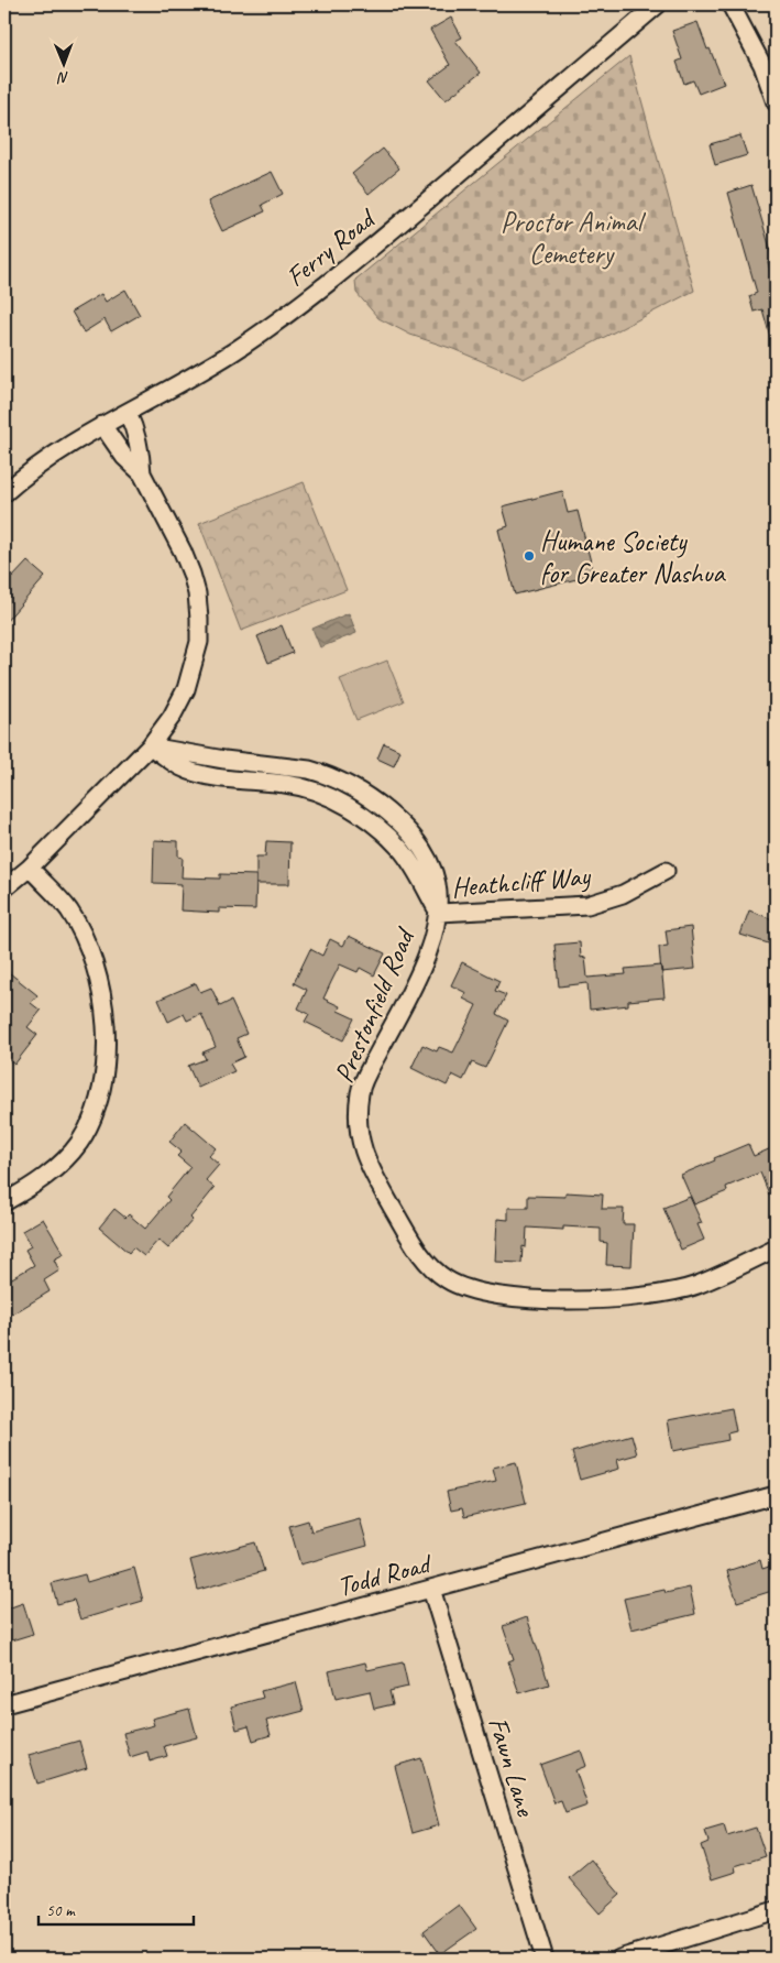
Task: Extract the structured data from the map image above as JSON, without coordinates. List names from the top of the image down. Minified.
{"streets":{"street":["Ferry Road","Heathcliff Way","Prestonfield Road","Todd Road","Fawn Lane"]},"crossings":[["Heathcliff Way","Prestonfield Road"],["Todd Road","Fawn Lane"]],"parks":["Proctor Animal Cemetery"],"places":["Humane Society for Greater Nashua"],"scale_bar":"50 m","north":"bottom"}
